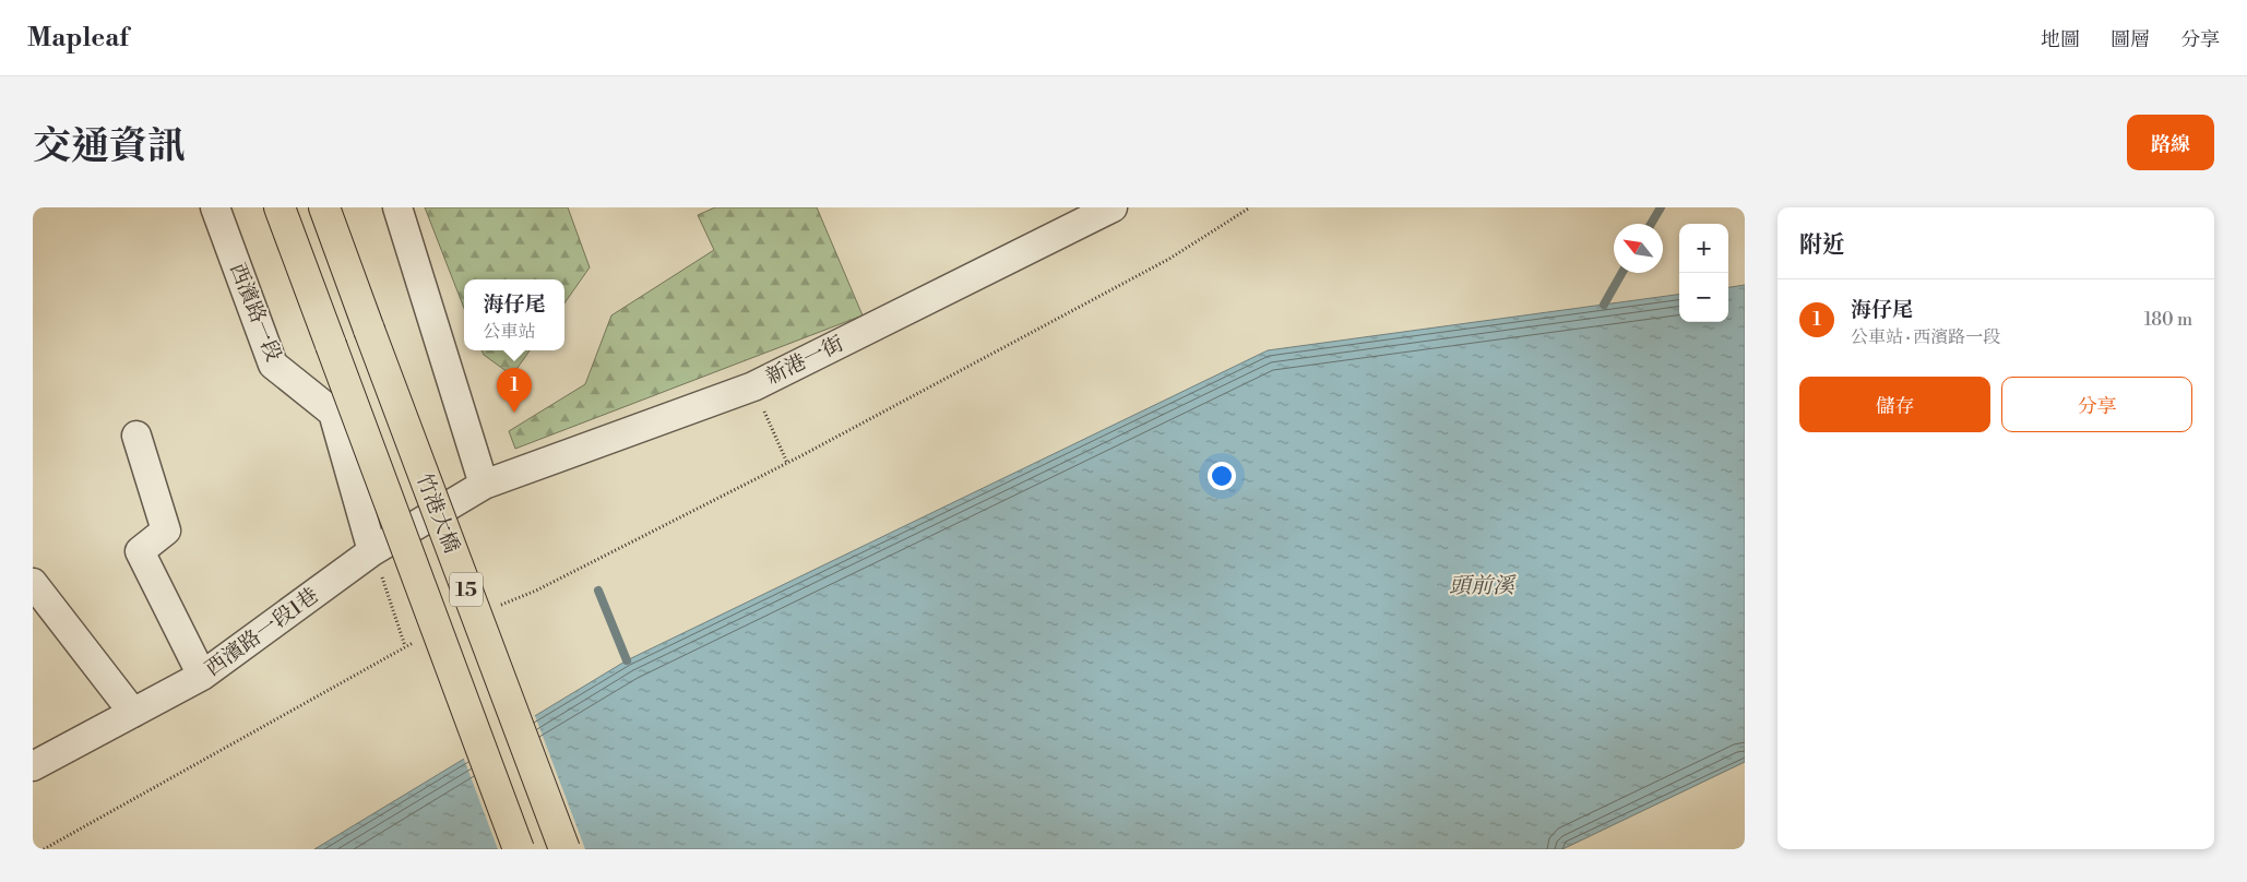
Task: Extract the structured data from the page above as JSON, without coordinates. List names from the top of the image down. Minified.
{"streets":{"main road":["竹港大橋","15"],"street":["西濱路一段","新港一街","西濱路一段1巷"]},"crossings":[["西濱路一段","西濱路一段1巷"],["新港一街","西濱路一段1巷"]],"water":["頭前溪"],"north":"top left","page":{"header":"Mapleaf","nav":["地圖","圖層","分享"],"title":"交通資訊","buttons":["路線",["儲存","分享"]],"heading":"附近","map_buttons":["+","−"],"list":[{"mark":"1","name":"海仔尾","note":"公車站 · 西濱路一段","value":"180 m"}],"popup":["海仔尾","公車站"],"pins":"1"}}
